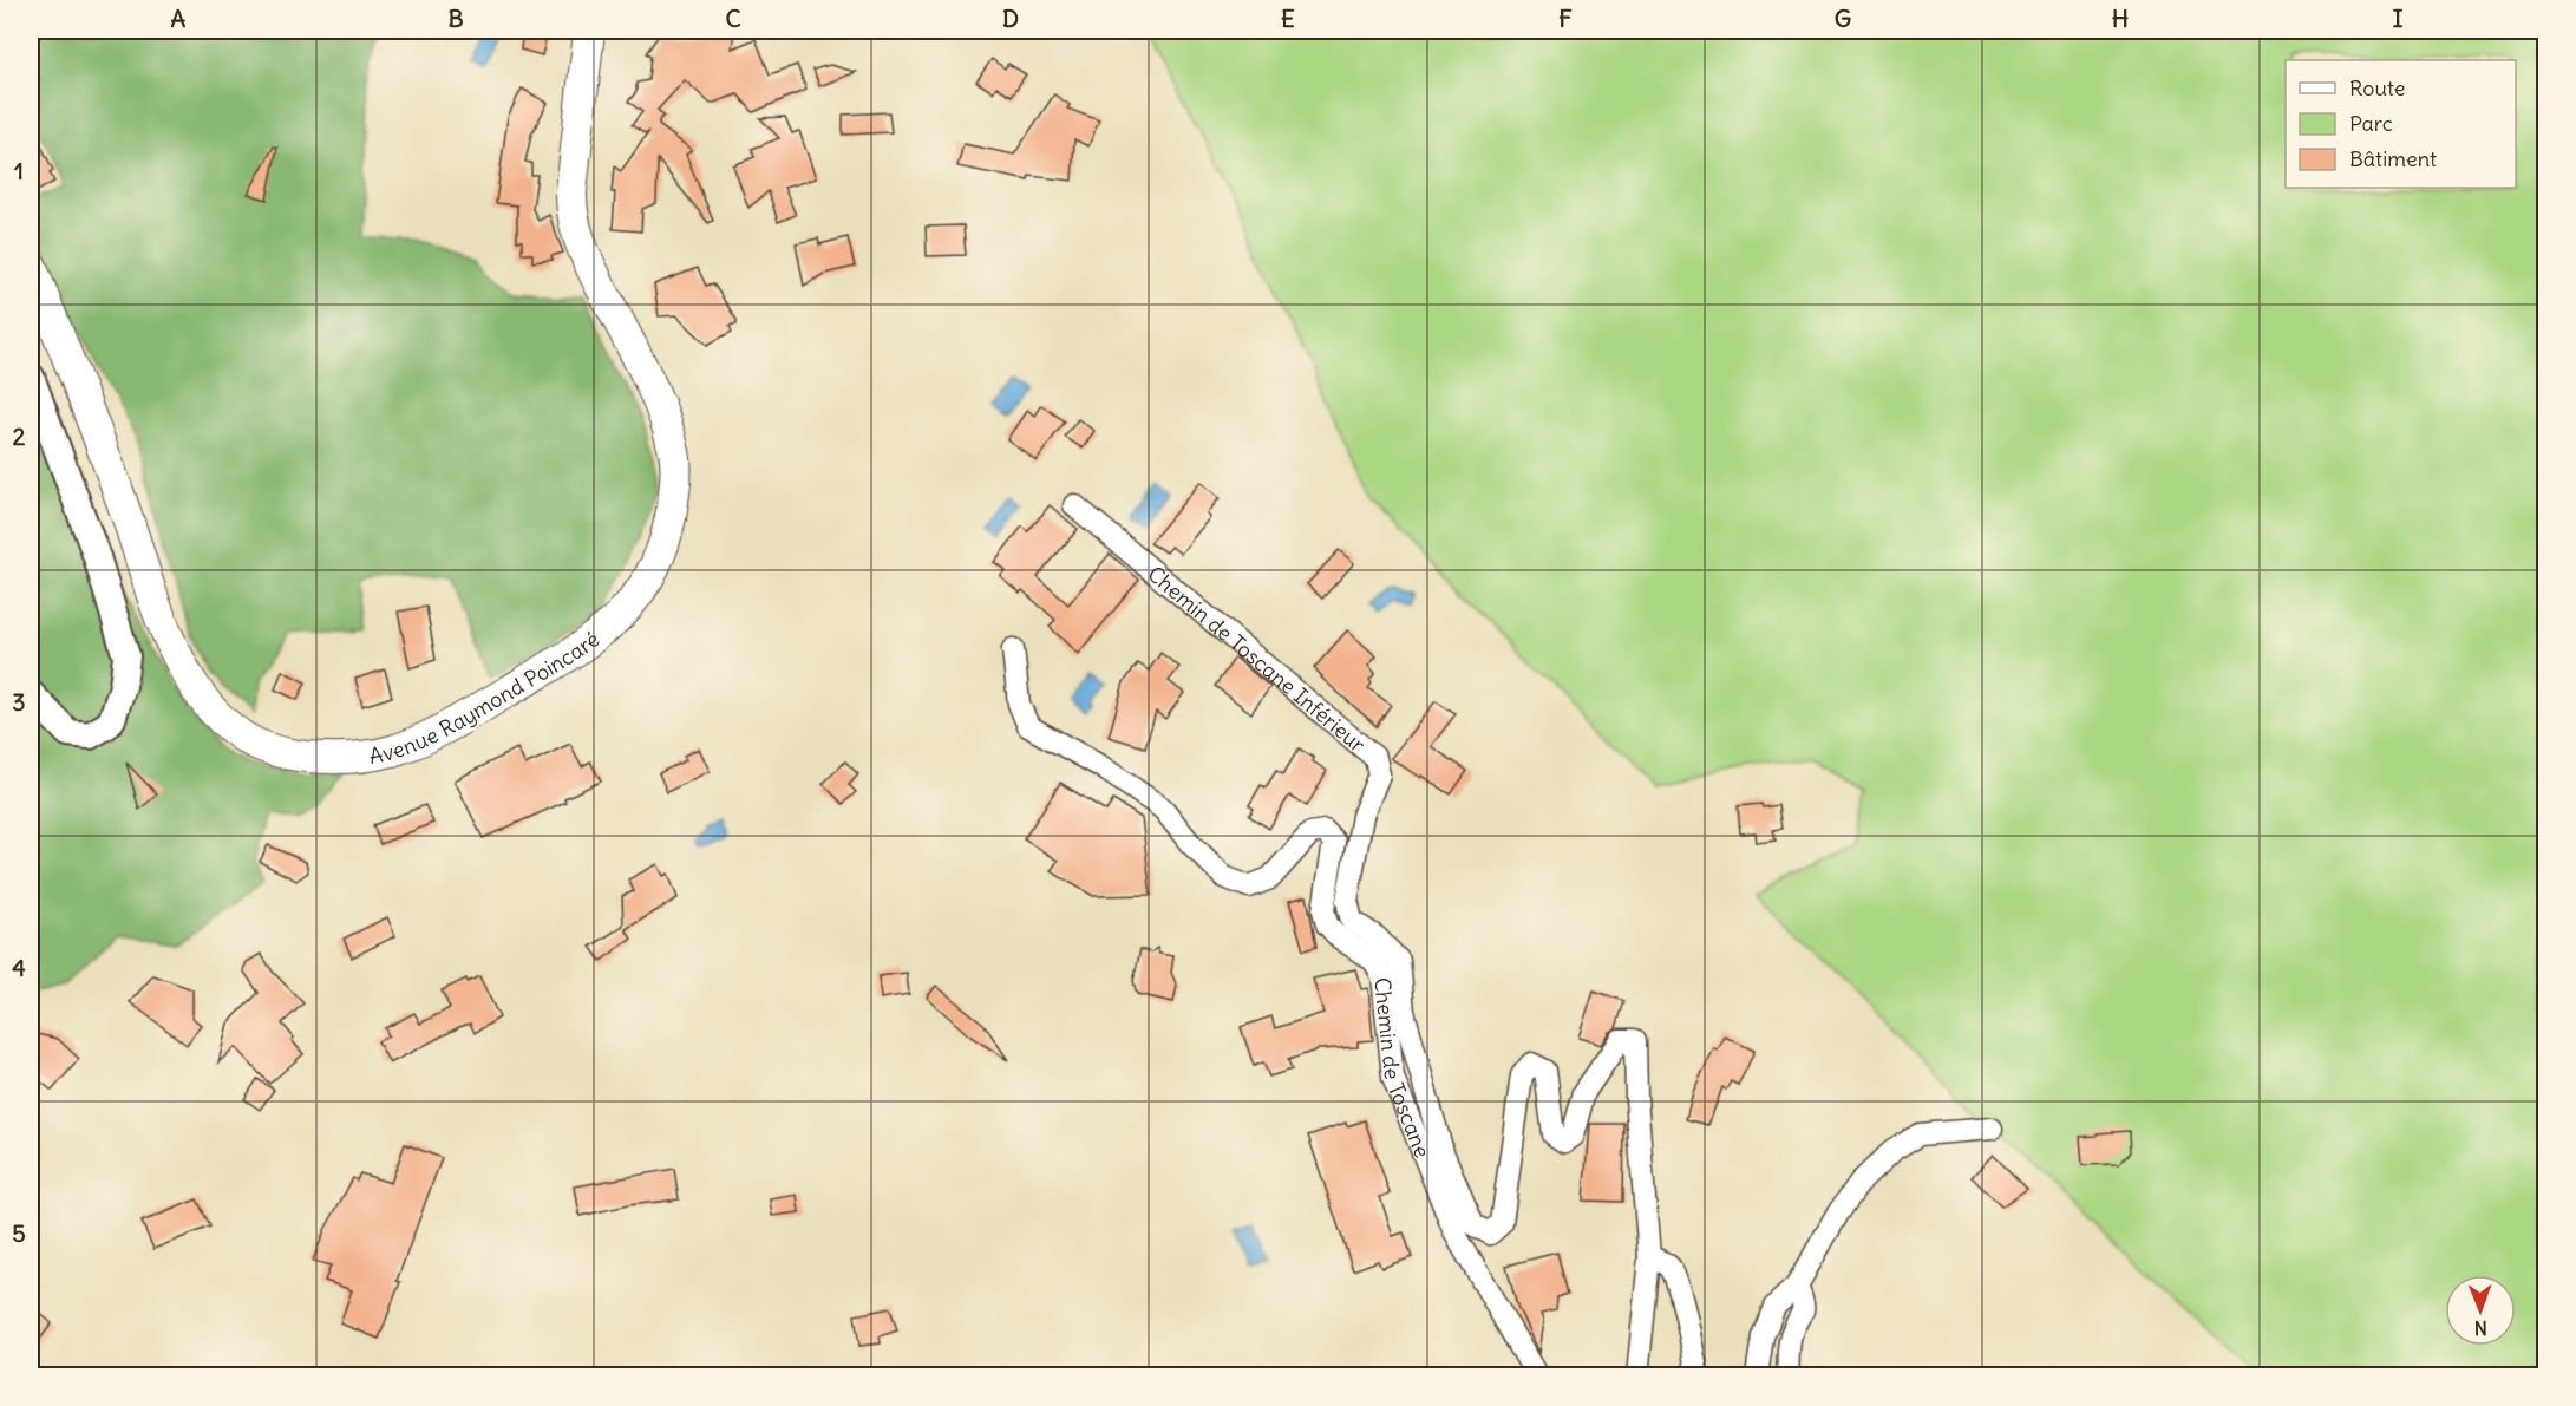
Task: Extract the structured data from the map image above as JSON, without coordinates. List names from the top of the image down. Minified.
{"streets":{"main road":["Avenue Raymond Poincaré"],"street":["Chemin de Toscane Inférieur","Chemin de Toscane"]},"legend":["Route","Parc","Bâtiment"],"north":"bottom","grid":{"columns":["A","B","C","D","E","F","G","H","I"],"rows":["1","2","3","4","5"]}}
